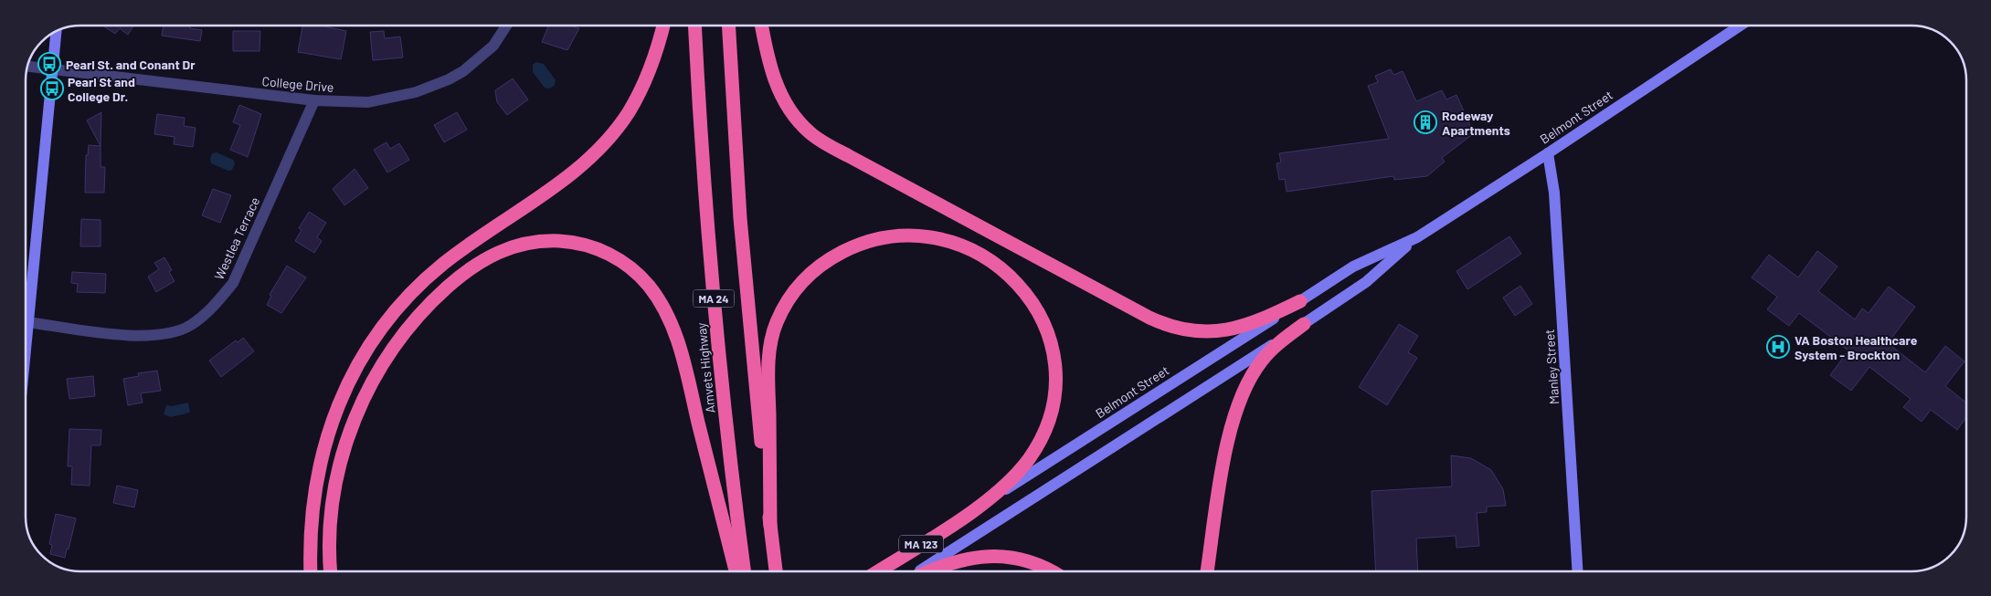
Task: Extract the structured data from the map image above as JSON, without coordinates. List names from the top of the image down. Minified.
{"streets":{"highway":["Belmont Street","MA 24","Amvets Highway","MA 123"],"main road":["Manley Street"],"street":["College Drive","Westlea Terrace"]},"crossings":[["College Drive","Westlea Terrace"],["Belmont Street","Manley Street"]],"places":{"bus stop":["Pearl St. and Conant Dr","Pearl St and College Dr."],"building":["Rodeway Apartments"],"hospital":["VA Boston Healthcare System - Brockton"]}}
